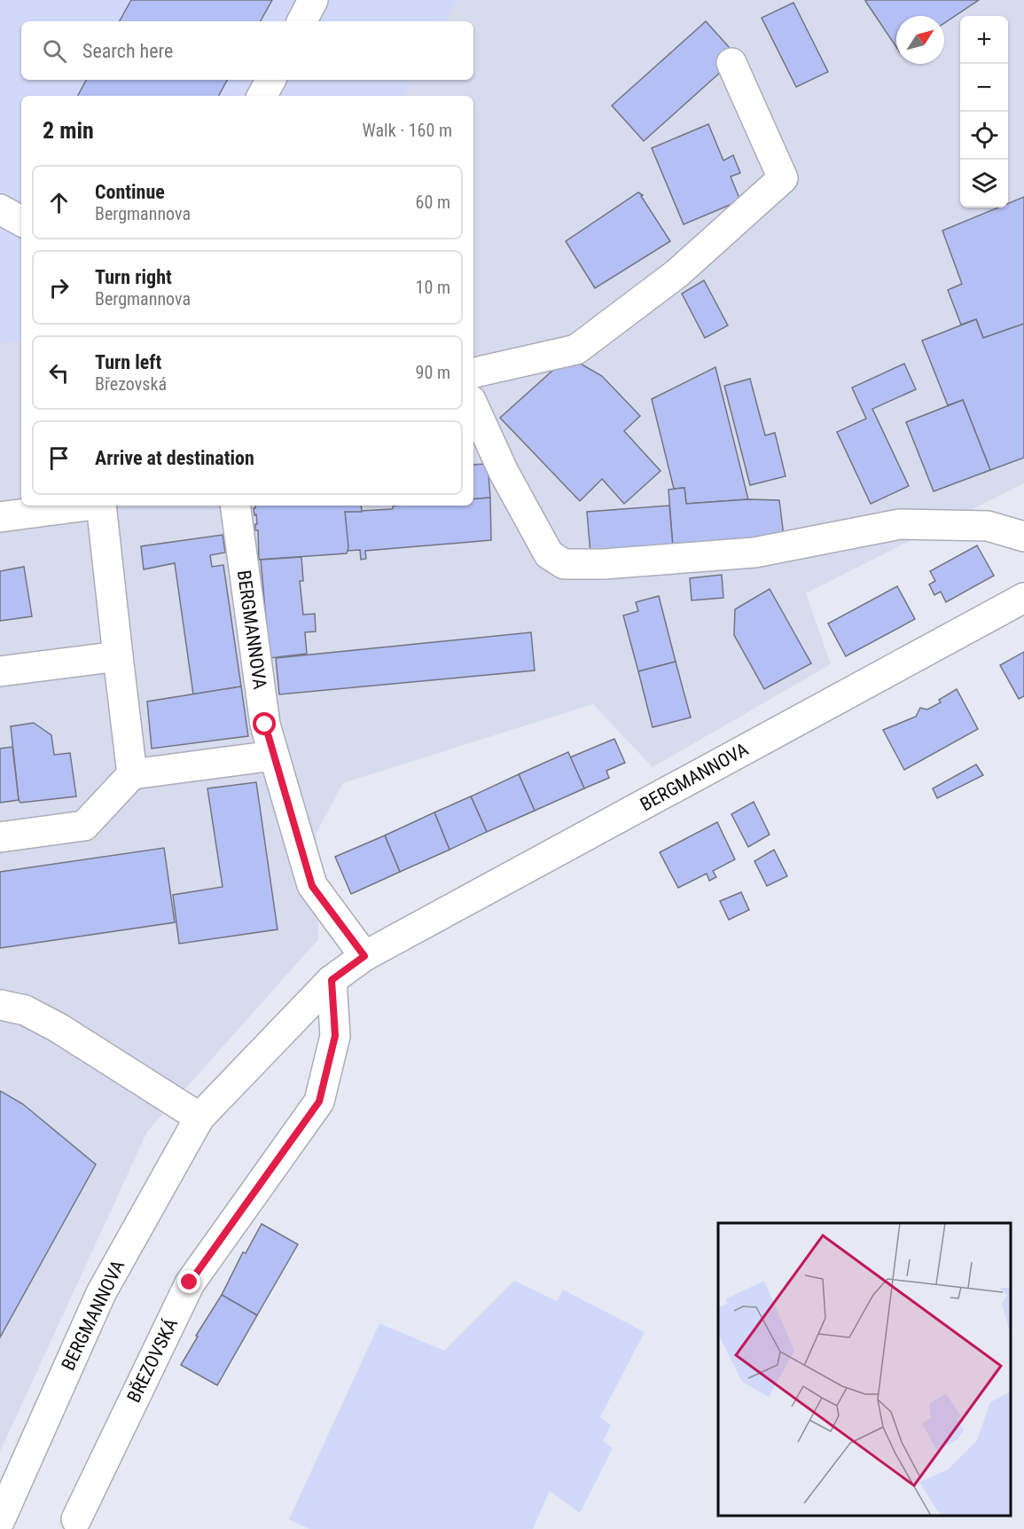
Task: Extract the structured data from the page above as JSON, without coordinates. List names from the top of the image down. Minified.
{"streets":{"street":["BERGMANNOVA","BŘEZOVSKÁ"]},"crossings":[["BERGMANNOVA","BŘEZOVSKÁ"]],"north":"top right","page":{"map_buttons":["+","−"],"search":"Search here","heading":["2 min","Walk · 160 m"],"list":[["Continue","Bergmannova","60 m"],["Turn right","Bergmannova","10 m"],["Turn left","Březovská","90 m"],"Arrive at destination"]}}
